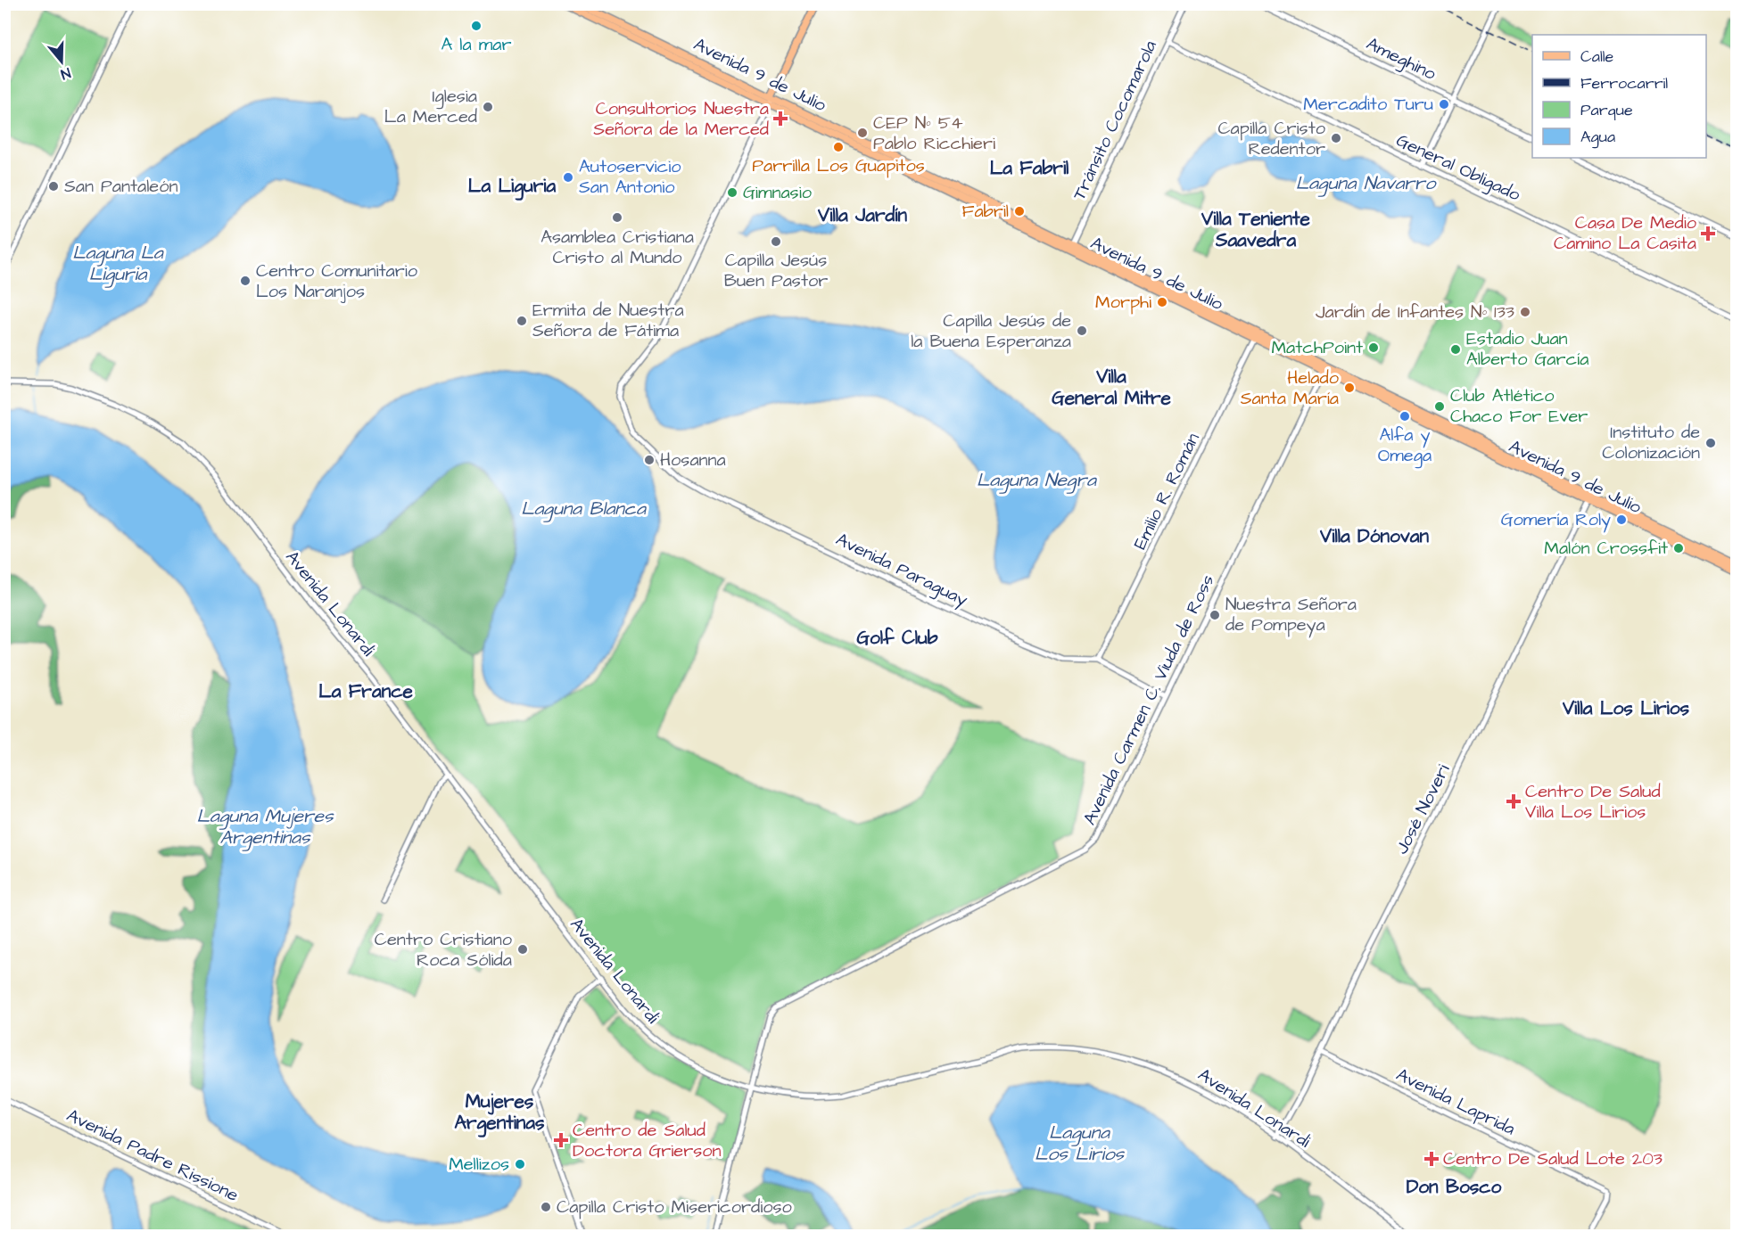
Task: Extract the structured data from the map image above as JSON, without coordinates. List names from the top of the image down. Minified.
{"streets":{"main road":["Avenida 9 de Julio"],"street":["Ameghino","Tránsito Cocomarola","General Obligado","Emilio R. Román","Avenida Paraguay","Avenida Lonardi","Avenida Carmen C. Viuda de Ross","José Noveri","Avenida Laprida","Avenida Padre Rissione"]},"crossings":[["Avenida 9 de Julio","Tránsito Cocomarola"],["Avenida 9 de Julio","Emilio R. Román"],["Avenida 9 de Julio","Avenida Paraguay"],["Avenida 9 de Julio","Avenida Carmen C. Viuda de Ross"],["Avenida 9 de Julio","José Noveri"],["Tránsito Cocomarola","General Obligado"],["Emilio R. Román","Avenida Paraguay"],["Avenida Paraguay","Avenida Carmen C. Viuda de Ross"],["Avenida Lonardi","Avenida Carmen C. Viuda de Ross"],["Avenida Lonardi","José Noveri"],["José Noveri","Avenida Laprida"]],"districts":["La Fabril","La Liguria","Villa Jardín","Villa Teniente Saavedra","Villa General Mitre","Villa Dónovan","Golf Club","La France","Villa Los Lirios","Mujeres Argentinas","Don Bosco"],"water":["Laguna Navarro","Laguna La Liguria","Laguna Negra","Laguna Blanca","Laguna Mujeres Argentinas","Laguna Los Lirios"],"places":{"other":["A la mar","Mercadito Turu","Iglesia La Merced","CEP Nº 54 Pablo Ricchieri","Capilla Cristo Redentor","Parrilla Los Guapitos","Autoservicio San Antonio","San Pantaleón","Gimnasio","Fabril","Asamblea Cristiana Cristo al Mundo","Capilla Jesús Buen Pastor","Centro Comunitario Los Naranjos","Morphi","Jardín de Infantes Nº 133","Ermita de Nuestra Señora de Fátima","Capilla Jesús de la Buena Esperanza","MatchPoint","Estadio Juan Alberto García","Helado Santa María","Club Atlético Chaco For Ever","Alfa y Omega","Instituto de Colonización","Hosanna","Gomería Roly","Malón Crossfit","Nuestra Señora de Pompeya","Centro Cristiano Roca Sólida","Mellizos","Capilla Cristo Misericordioso"],"health":["Consultorios Nuestra Señora de la Merced","Casa De Medio Camino La Casita","Centro De Salud Villa Los Lirios","Centro de Salud Doctora Grierson","Centro De Salud Lote 203"]},"legend":["Calle","Ferrocarril","Parque","Agua"],"north":"bottom"}
